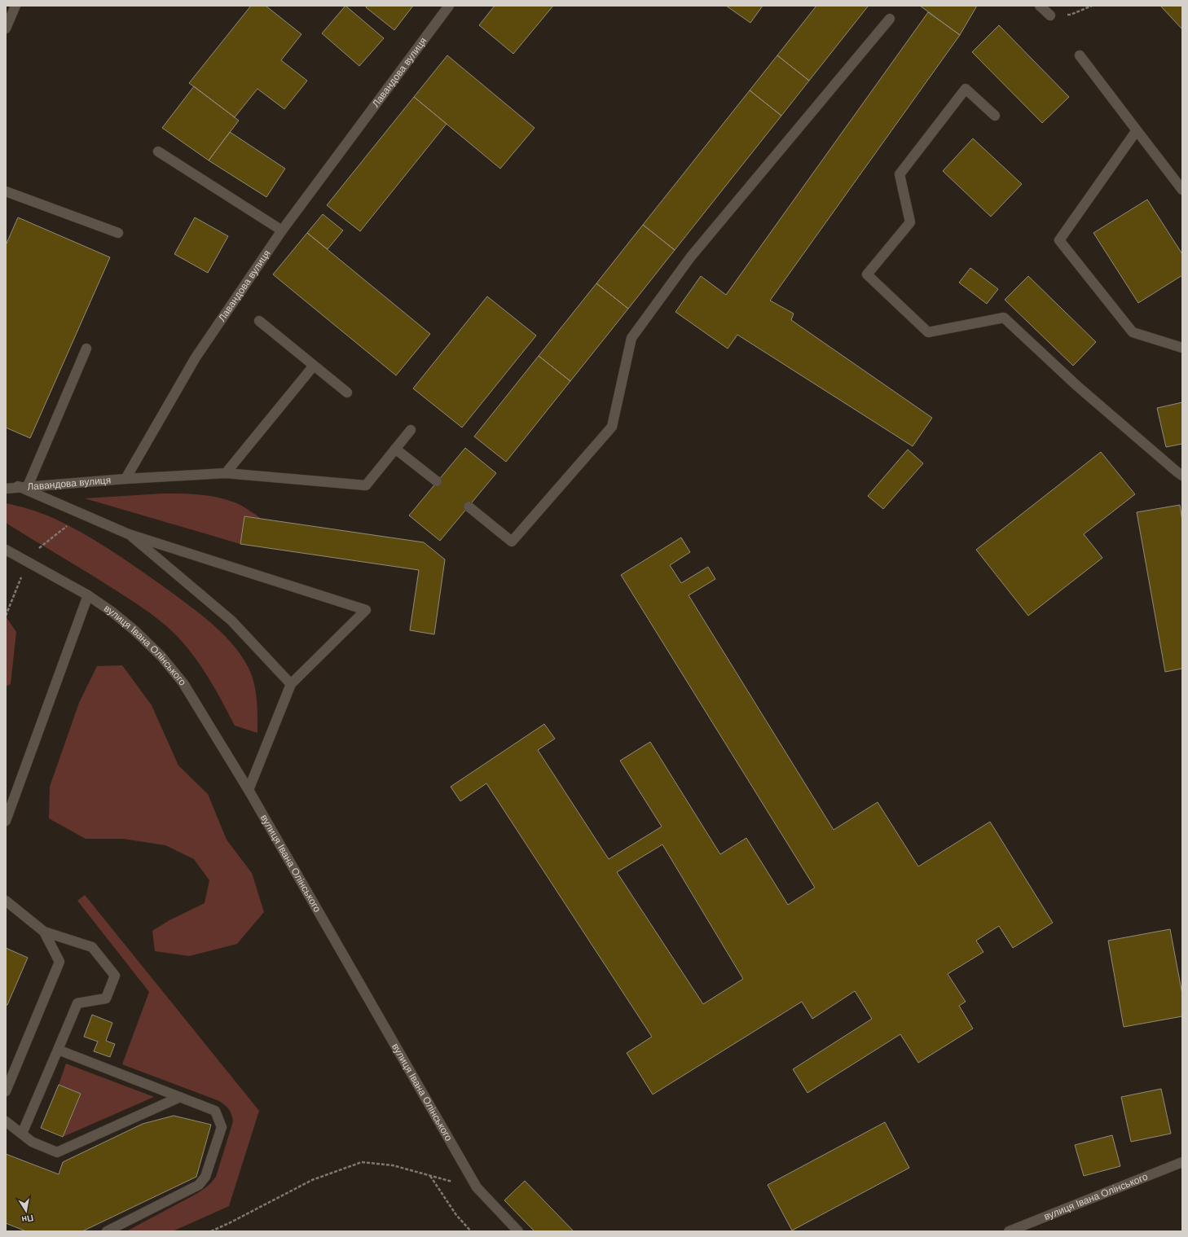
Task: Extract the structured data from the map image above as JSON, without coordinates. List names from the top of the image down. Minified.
{"streets":{"street":["Лавандова вулиця","вулиця Івана Олінського"]},"north":"bottom"}
